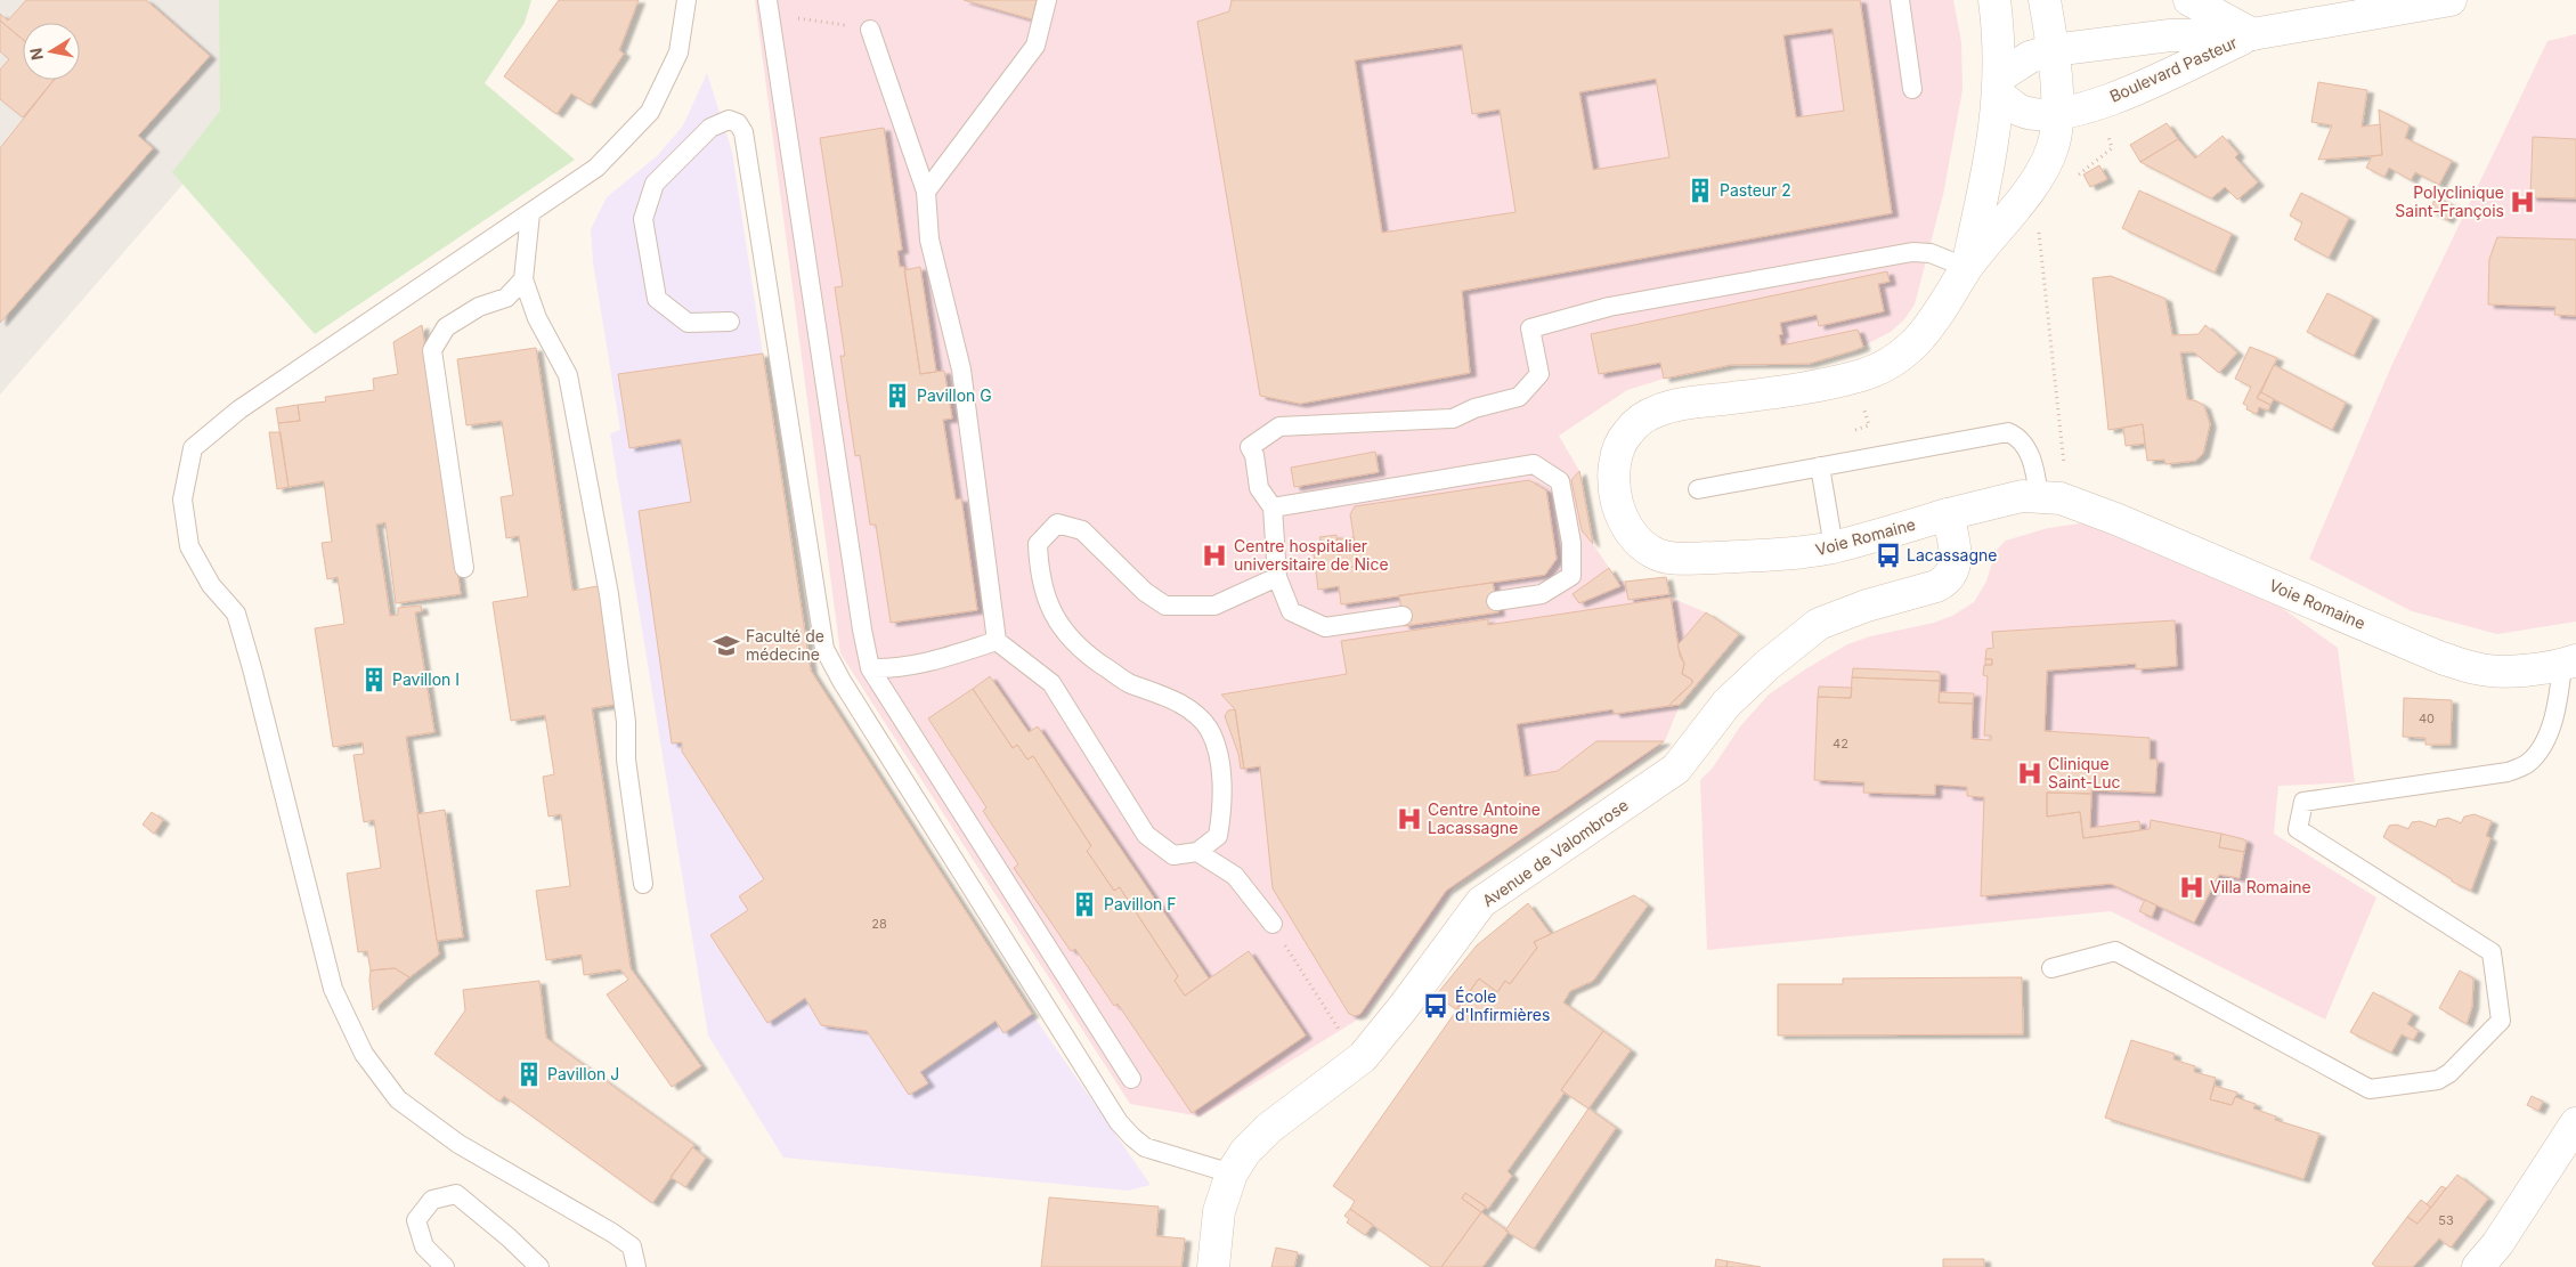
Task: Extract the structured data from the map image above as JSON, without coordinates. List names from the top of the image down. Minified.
{"streets":{"main road":["Boulevard Pasteur","Voie Romaine","Avenue de Valombrose"]},"crossings":[["Boulevard Pasteur","Voie Romaine"],["Voie Romaine","Avenue de Valombrose"]],"places":{"building":["Pasteur 2","Pavillon G","Pavillon I","Pavillon F","Pavillon J"],"hospital":["Polyclinique Saint-François","Centre hospitalier universitaire de Nice","Clinique Saint-Luc","Centre Antoine Lacassagne","Villa Romaine"],"bus stop":["Lacassagne","École d'Infirmières"],"school or university":["Faculté de médecine"]},"house_numbers":["40","42","28","53"],"north":"left"}
